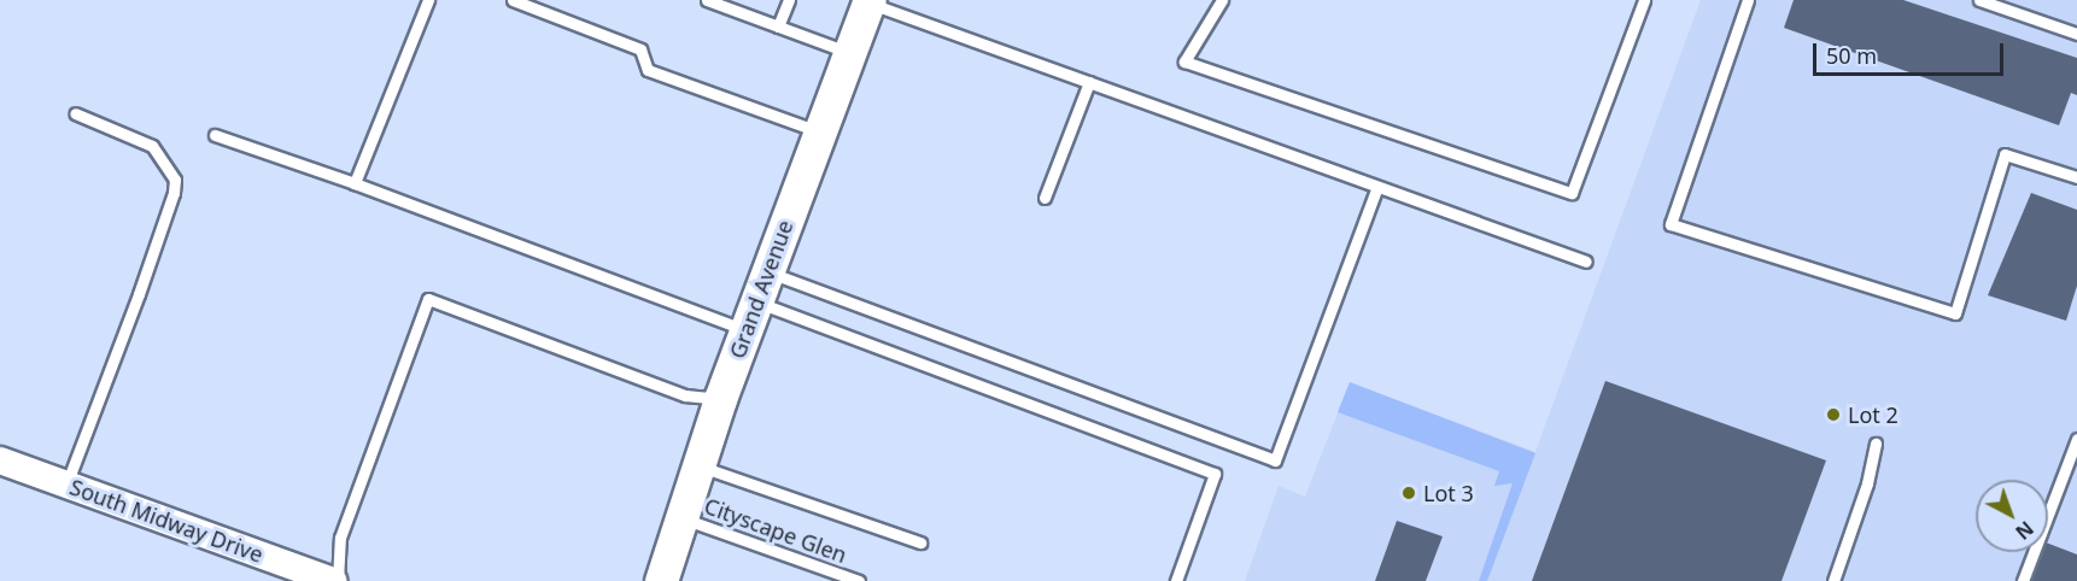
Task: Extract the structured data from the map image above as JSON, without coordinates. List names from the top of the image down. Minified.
{"streets":{"main road":["Grand Avenue"],"street":["South Midway Drive"],"lane":["Cityscape Glen"]},"crossings":[["Grand Avenue","Cityscape Glen"]],"places":["Lot 2","Lot 3"],"scale_bar":"50 m","north":"bottom right"}
